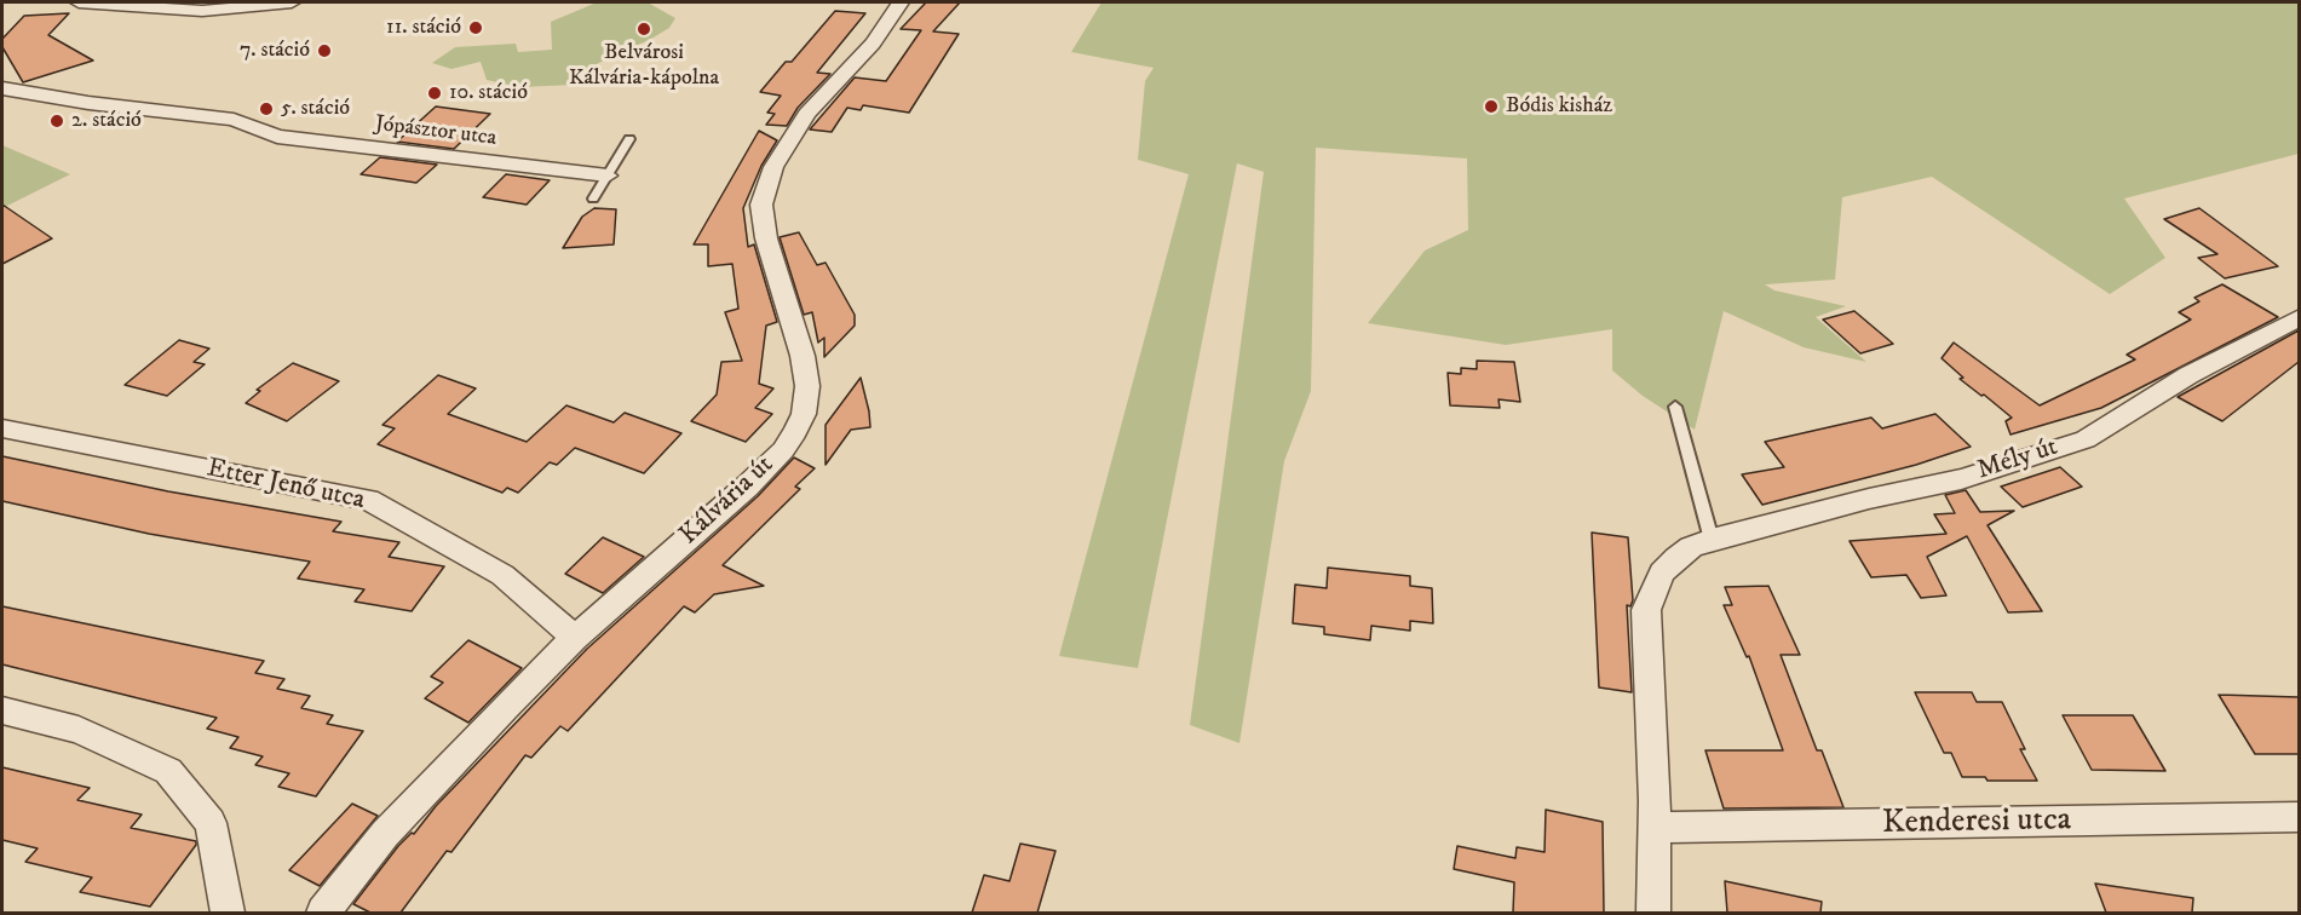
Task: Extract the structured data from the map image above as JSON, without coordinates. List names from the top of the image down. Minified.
{"streets":{"street":["Jópásztor utca","Mély út","Etter Jenő utca","Kálvária út","Kenderesi utca"]},"crossings":[["Mély út","Kenderesi utca"],["Etter Jenő utca","Kálvária út"]],"places":["11. stáció","Belvárosi Kálvária-kápolna","7. stáció","10. stáció","Bódis kisház","5. stáció","2. stáció"]}
